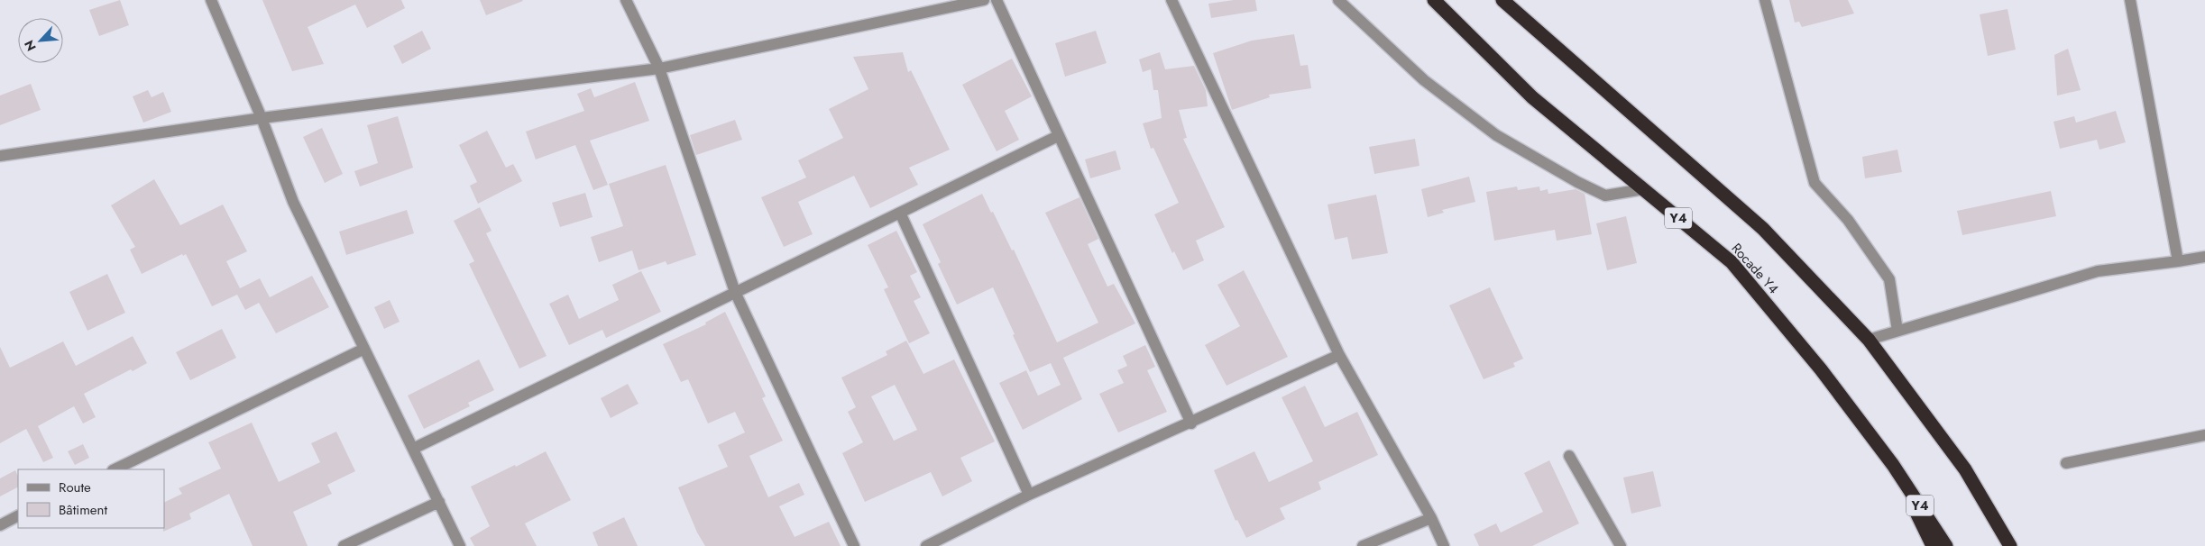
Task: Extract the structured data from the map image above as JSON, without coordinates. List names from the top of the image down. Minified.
{"streets":{"highway":["Y4","Rocade Y4"]},"legend":["Route","Bâtiment"],"north":"bottom left"}
